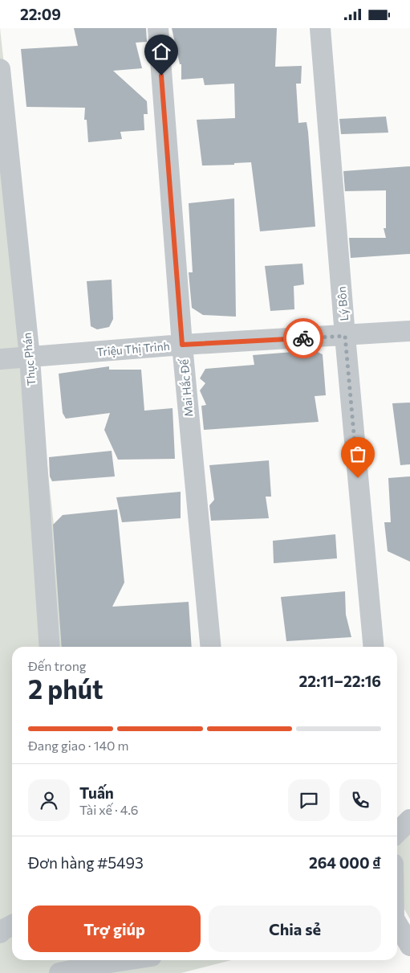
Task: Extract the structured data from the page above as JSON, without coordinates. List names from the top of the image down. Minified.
{"streets":{"street":["Lý Bôn","Triệu Thị Trinh","Thục Phán","Mai Hắc Đế"]},"crossings":[["Lý Bôn","Triệu Thị Trinh"],["Triệu Thị Trinh","Thục Phán"],["Triệu Thị Trinh","Mai Hắc Đế"]],"page":{"status":"22:09","heading":["2 phút","Đến trong","22:11–22:16"],"panel":["Tuấn","Tài xế · 4.6","Đơn hàng #5493","264 000 ₫"],"bar":"Đang giao · 140 m","buttons":["Trợ giúp","Chia sẻ"]}}
